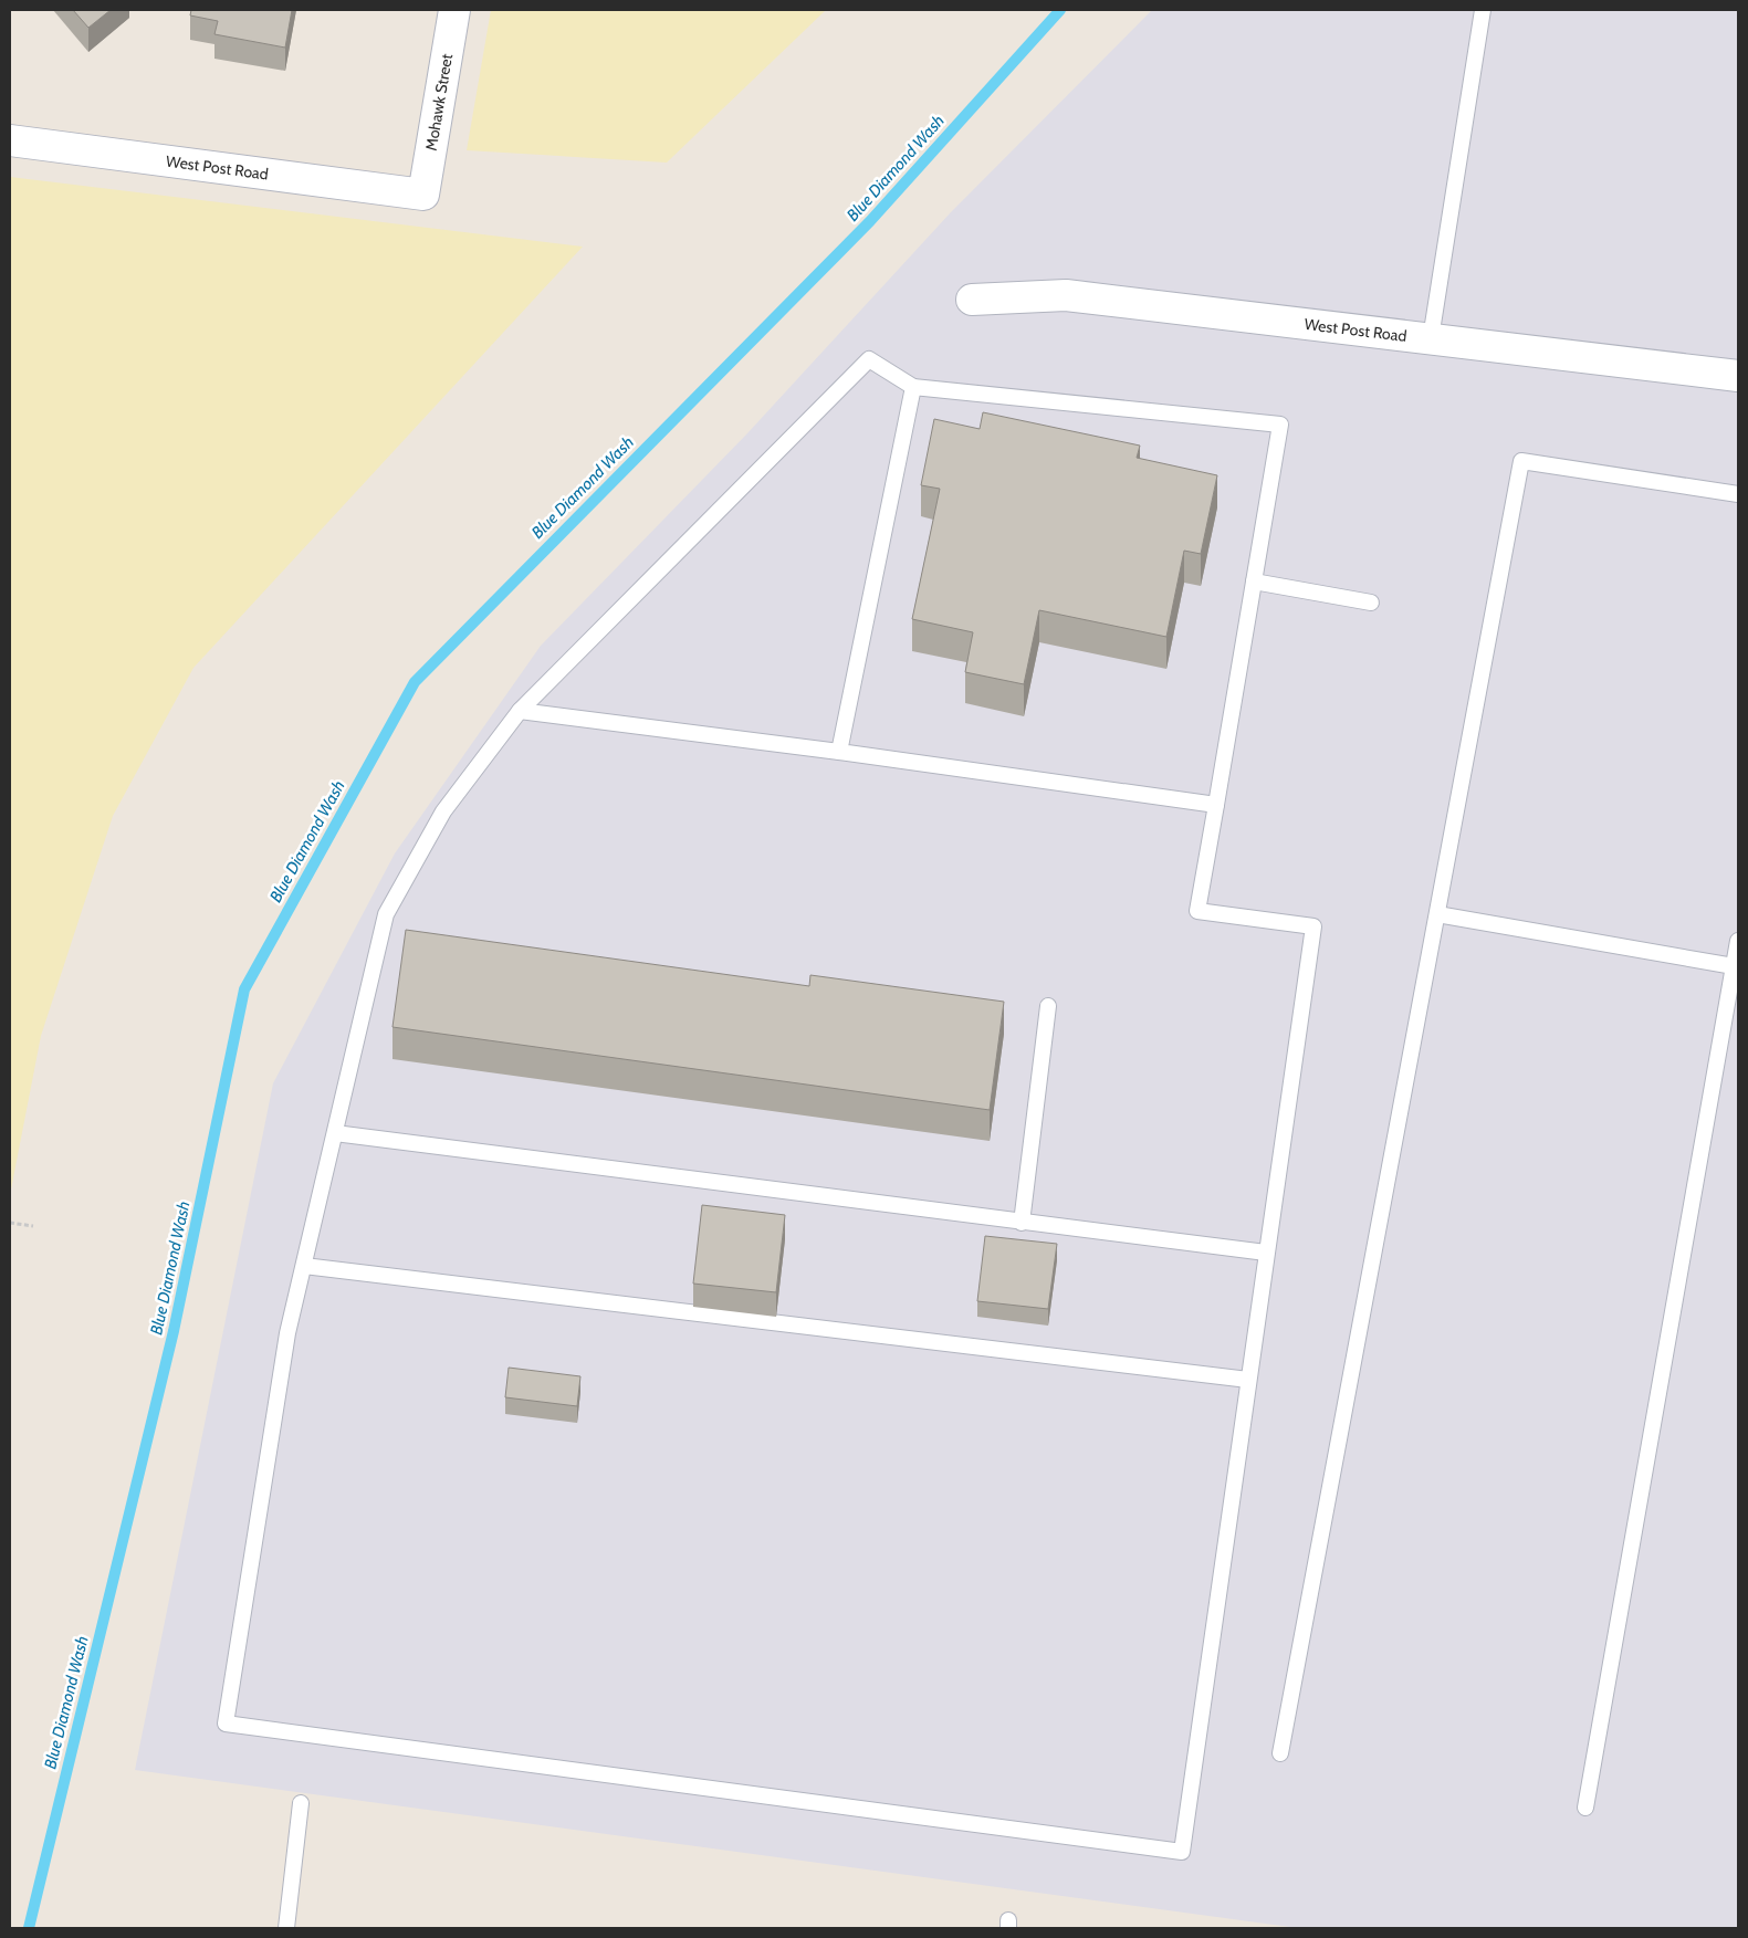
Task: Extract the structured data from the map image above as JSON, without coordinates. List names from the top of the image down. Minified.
{"streets":{"street":["Mohawk Street","West Post Road"]},"crossings":[["Mohawk Street","West Post Road"]],"water":["Blue Diamond Wash"]}
